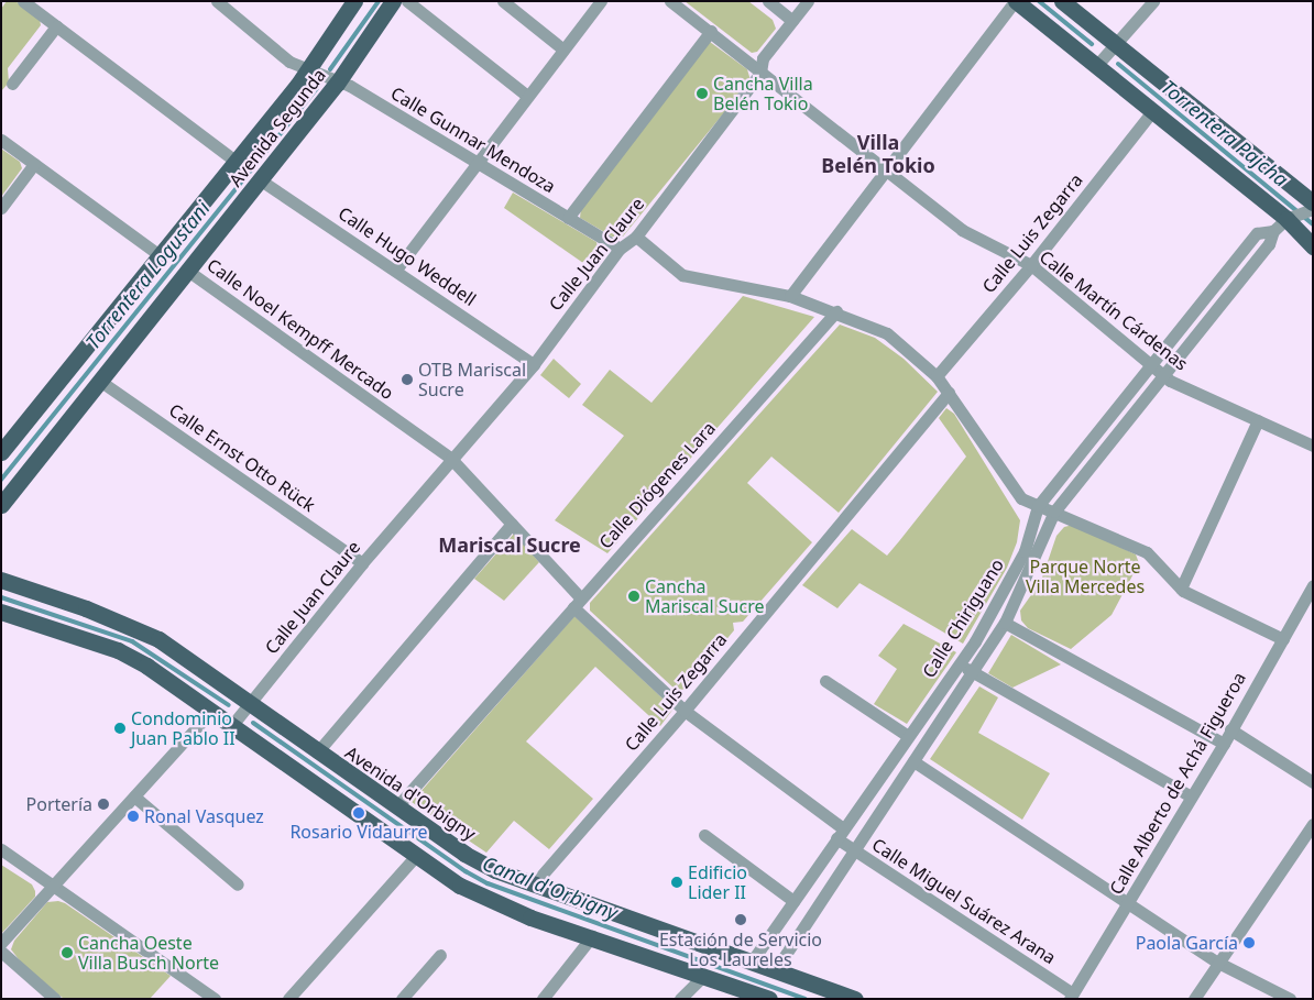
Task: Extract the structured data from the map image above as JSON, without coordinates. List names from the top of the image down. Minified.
{"streets":{"main road":["Avenida Segunda","Avenida d'Orbigny"],"street":["Calle Gunnar Mendoza","Calle Luis Zegarra","Calle Juan Claure","Calle Hugo Weddell","Calle Martín Cárdenas","Calle Noel Kempff Mercado","Calle Ernst Otto Rück","Calle Diógenes Lara","Calle Chiriguano","Calle Alberto de Achá Figueroa","Calle Miguel Suárez Arana"]},"crossings":[["Avenida Segunda","Calle Gunnar Mendoza"],["Avenida Segunda","Calle Hugo Weddell"],["Avenida Segunda","Calle Noel Kempff Mercado"],["Avenida Segunda","Calle Ernst Otto Rück"],["Calle Gunnar Mendoza","Calle Juan Claure"],["Calle Luis Zegarra","Calle Martín Cárdenas"],["Calle Luis Zegarra","Calle Noel Kempff Mercado"],["Calle Luis Zegarra","Avenida d'Orbigny"],["Calle Juan Claure","Calle Hugo Weddell"],["Calle Juan Claure","Calle Martín Cárdenas"],["Calle Juan Claure","Calle Noel Kempff Mercado"],["Calle Juan Claure","Calle Ernst Otto Rück"],["Calle Juan Claure","Avenida d'Orbigny"],["Calle Martín Cárdenas","Calle Chiriguano"],["Calle Noel Kempff Mercado","Calle Diógenes Lara"],["Calle Noel Kempff Mercado","Calle Chiriguano"],["Calle Noel Kempff Mercado","Calle Miguel Suárez Arana"],["Calle Diógenes Lara","Avenida d'Orbigny"],["Calle Chiriguano","Avenida d'Orbigny"],["Calle Chiriguano","Calle Miguel Suárez Arana"],["Calle Alberto de Achá Figueroa","Calle Miguel Suárez Arana"]],"districts":["Villa Belén Tokio","Mariscal Sucre"],"water":["Torrentera Pajcha","Torrentera Logustani","Canal d'Orbigny"],"parks":["Parque Norte Villa Mercedes"],"places":["Cancha Villa Belén Tokio","OTB Mariscal Sucre","Cancha Mariscal Sucre","Condominio Juan Pablo II","Portería","Rosario Vidaurre","Ronal Vasquez","Edificio Lider II","Estación de Servicio Los Laureles","Paola García","Cancha Oeste Villa Busch Norte"]}
